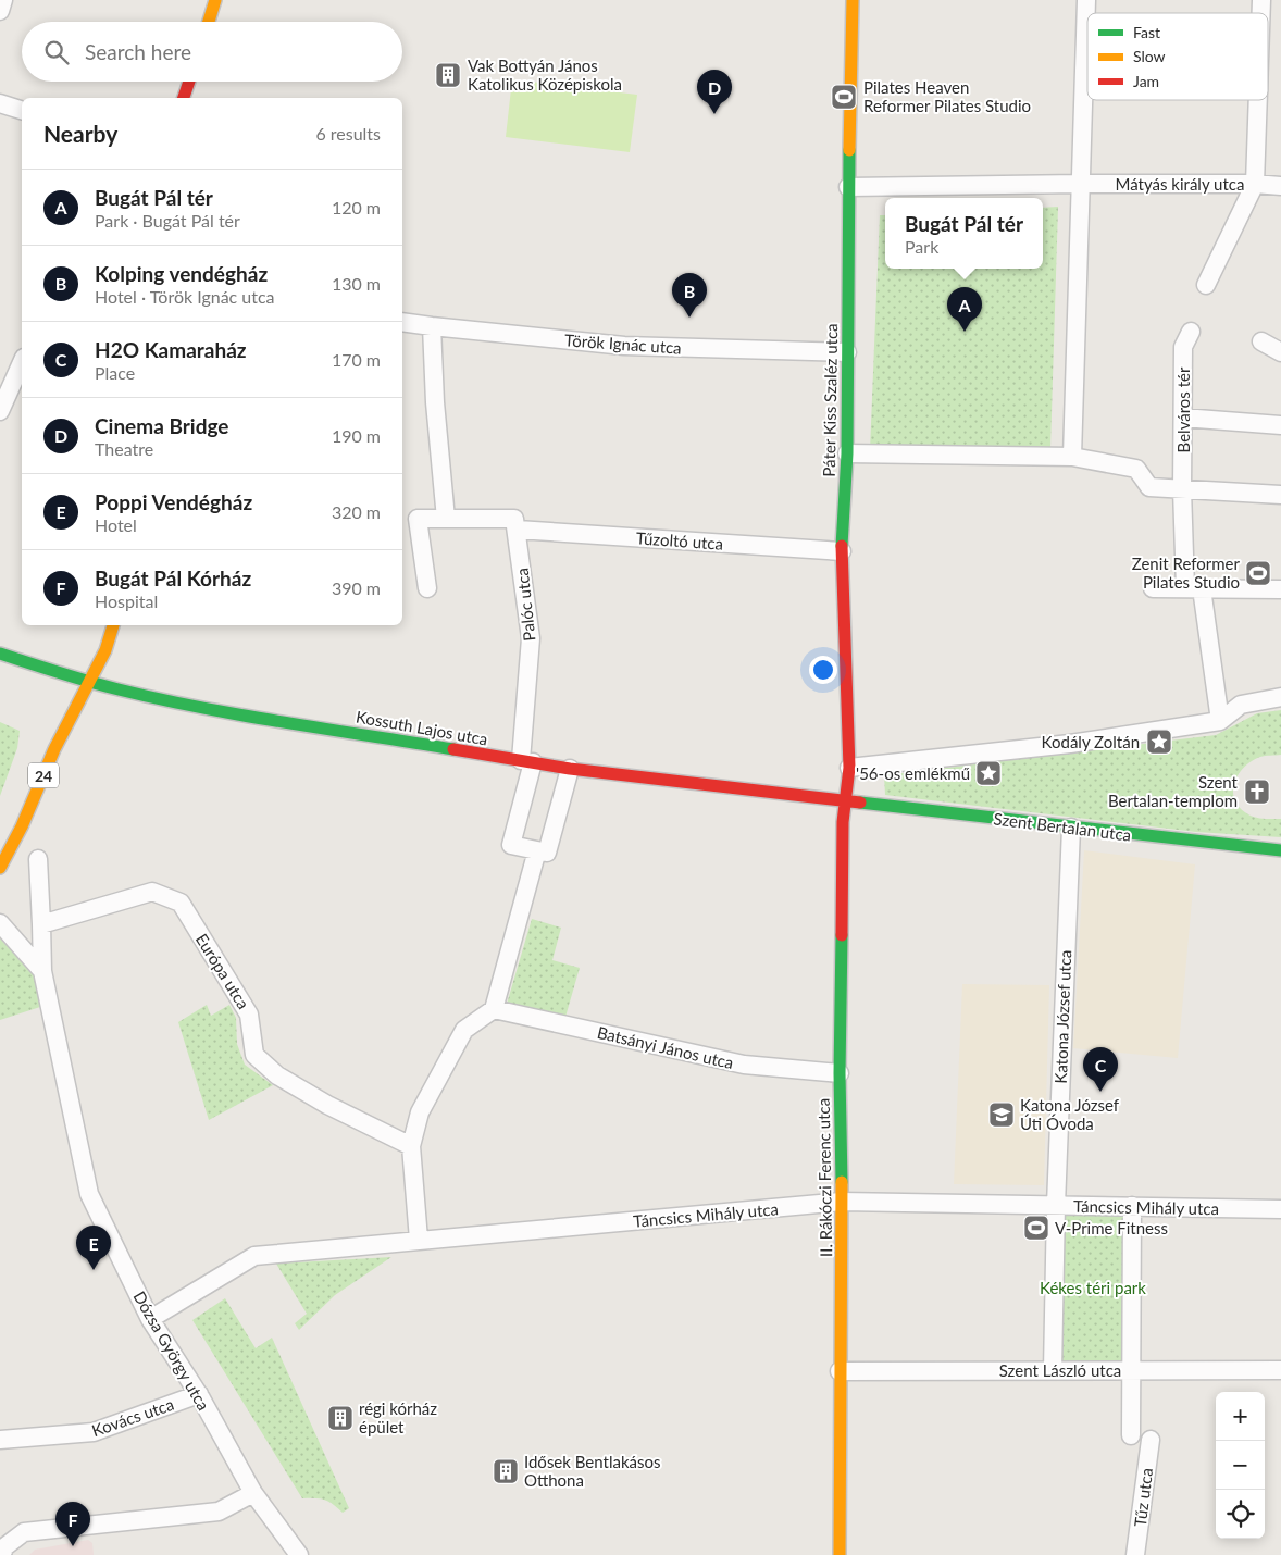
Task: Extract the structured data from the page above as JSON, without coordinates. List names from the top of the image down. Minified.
{"streets":{"street":["Mátyás király utca","Török Ignác utca","Páter Kiss Szaléz utca","Belváros tér","Tűzoltó utca","Palóc utca","Kossuth Lajos utca","24","Szent Bertalan utca","Európa utca","Katona József utca","Batsányi János utca","II. Rákóczi Ferenc utca","Táncsics Mihály utca","Dózsa György utca","Szent László utca","Kovács utca","Tűz utca"]},"crossings":[["Mátyás király utca","Páter Kiss Szaléz utca"],["Török Ignác utca","Páter Kiss Szaléz utca"],["Páter Kiss Szaléz utca","Tűzoltó utca"],["Páter Kiss Szaléz utca","Kossuth Lajos utca"],["Páter Kiss Szaléz utca","Szent Bertalan utca"],["Páter Kiss Szaléz utca","II. Rákóczi Ferenc utca"],["Tűzoltó utca","Palóc utca"],["Palóc utca","Kossuth Lajos utca"],["Kossuth Lajos utca","24"],["Kossuth Lajos utca","Szent Bertalan utca"],["Kossuth Lajos utca","II. Rákóczi Ferenc utca"],["Szent Bertalan utca","Katona József utca"],["Szent Bertalan utca","II. Rákóczi Ferenc utca"],["Katona József utca","Táncsics Mihály utca"],["Katona József utca","Szent László utca"],["Batsányi János utca","II. Rákóczi Ferenc utca"],["II. Rákóczi Ferenc utca","Táncsics Mihály utca"],["II. Rákóczi Ferenc utca","Szent László utca"],["Táncsics Mihály utca","Dózsa György utca"],["Dózsa György utca","Kovács utca"]],"parks":["Kékes téri park"],"places":{"building":["Vak Bottyán János Katolikus Középiskola","régi kórház épület","Idősek Bentlakásos Otthona"],"sports":["Pilates Heaven Reformer Pilates Studio","Zenit Reformer Pilates Studio","V-Prime Fitness"],"place":["Kodály Zoltán","'56-os emlékmű"],"church":["Szent Bertalan-templom"],"school or university":["Katona József Úti Óvoda"]},"legend":["Fast","Slow","Jam"],"page":{"search":"Search here","pins":["D","B","A","C","E","F"],"heading":["Nearby","6 results"],"list":[{"mark":"A","name":"Bugát Pál tér","note":"Park · Bugát Pál tér","value":"120 m"},{"mark":"B","name":"Kolping vendégház","note":"Hotel · Török Ignác utca","value":"130 m"},{"mark":"C","name":"H2O Kamaraház","note":"Place","value":"170 m"},{"mark":"D","name":"Cinema Bridge","note":"Theatre","value":"190 m"},{"mark":"E","name":"Poppi Vendégház","note":"Hotel","value":"320 m"},{"mark":"F","name":"Bugát Pál Kórház","note":"Hospital","value":"390 m"}],"popup":["Bugát Pál tér","Park"],"map_buttons":["+","−"]}}
